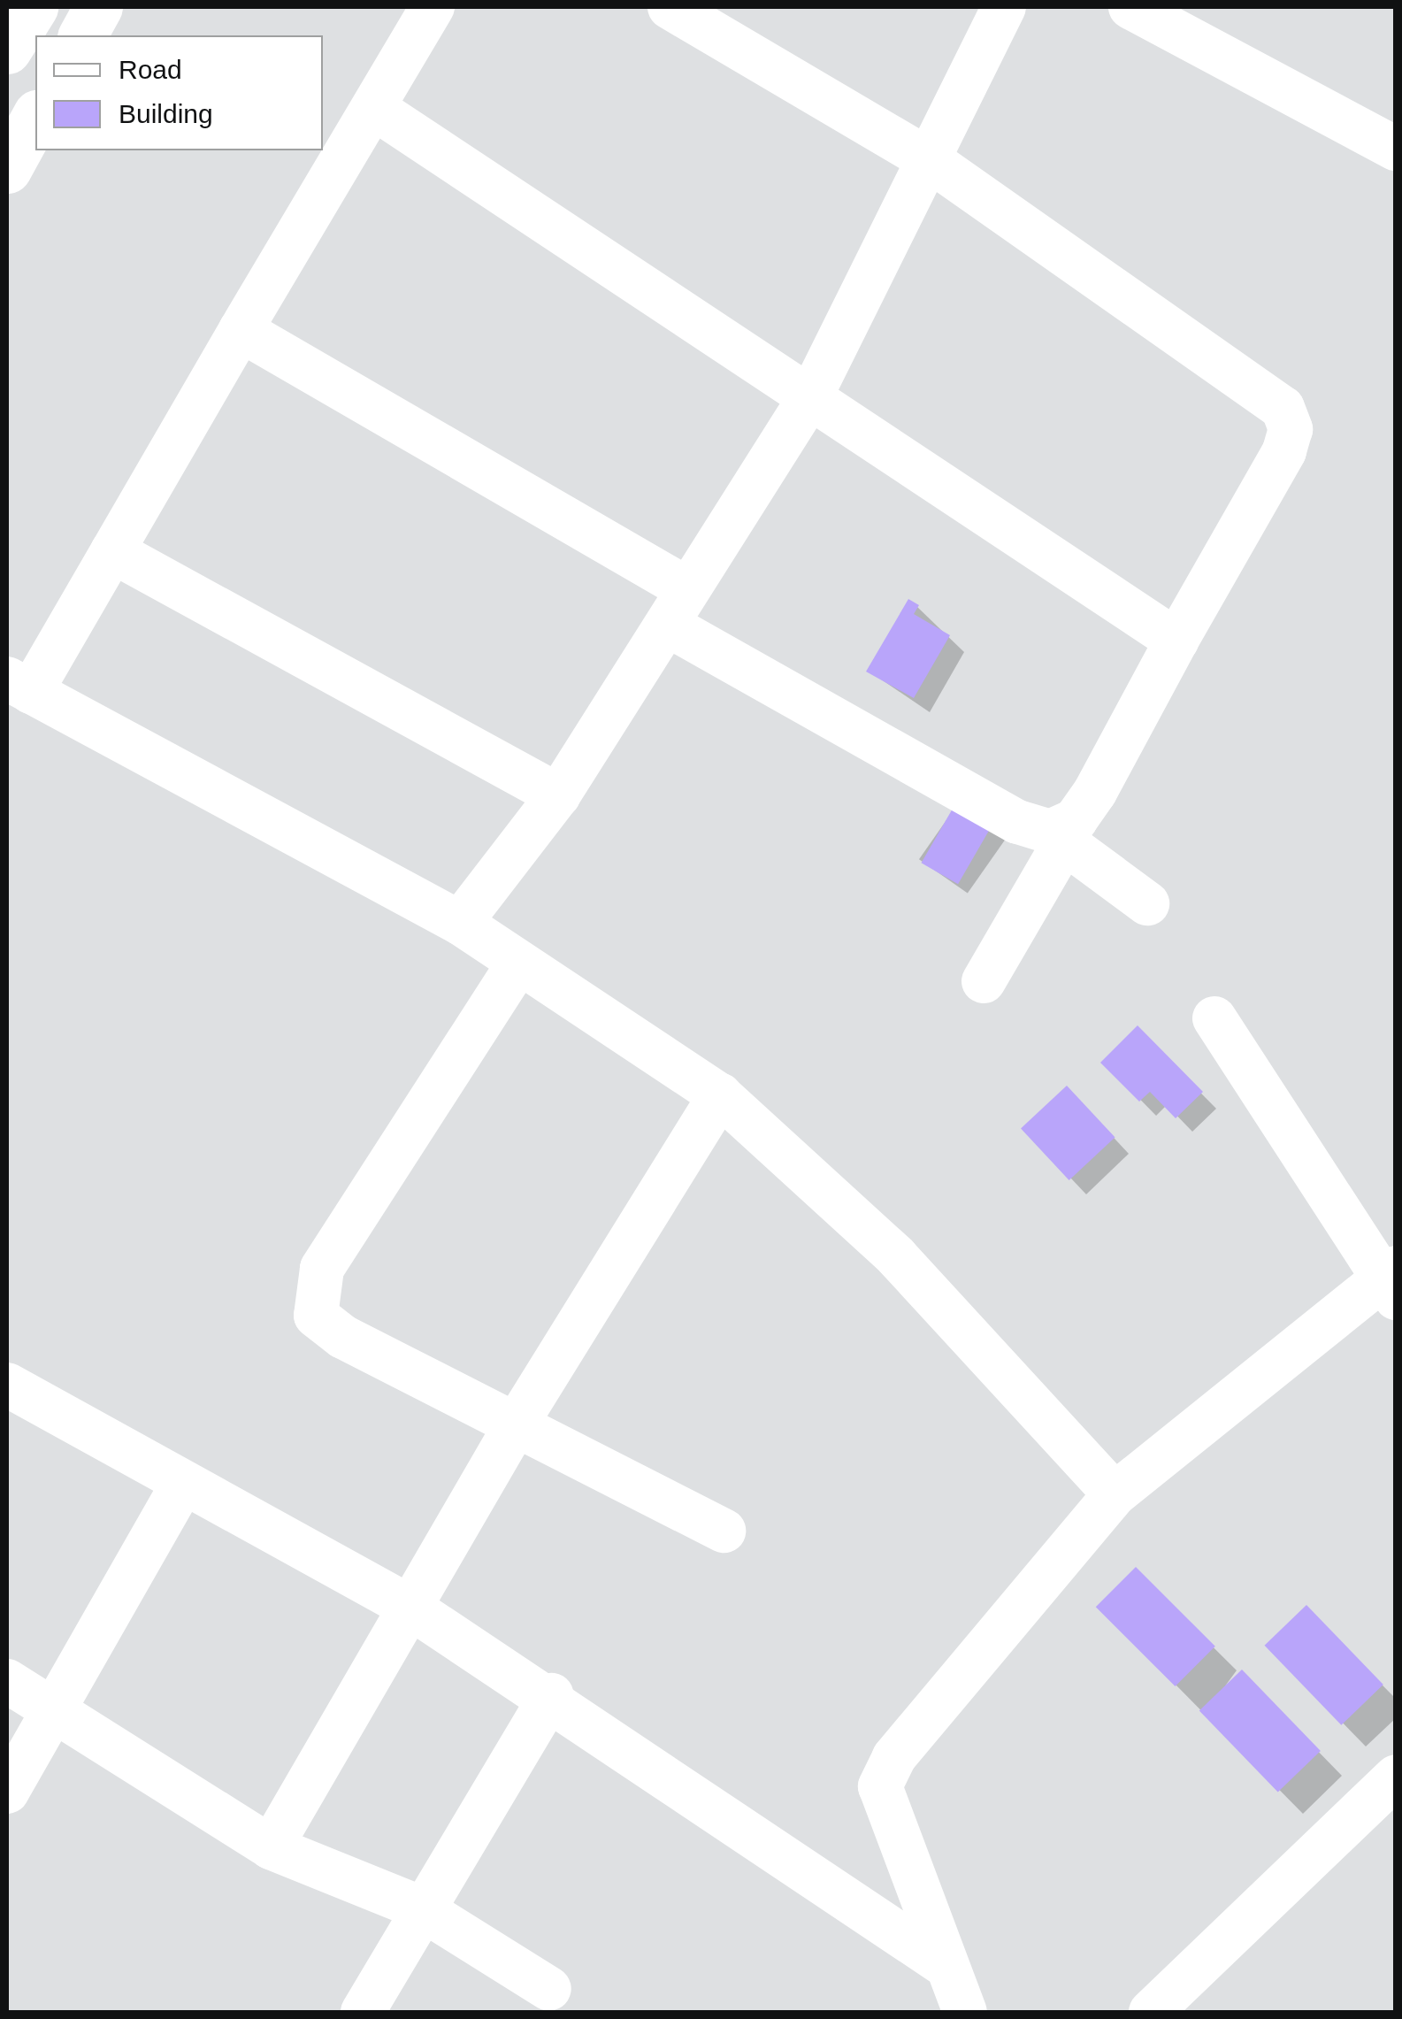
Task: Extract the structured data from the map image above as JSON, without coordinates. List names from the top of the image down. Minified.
{"legend":["Road","Building"]}
